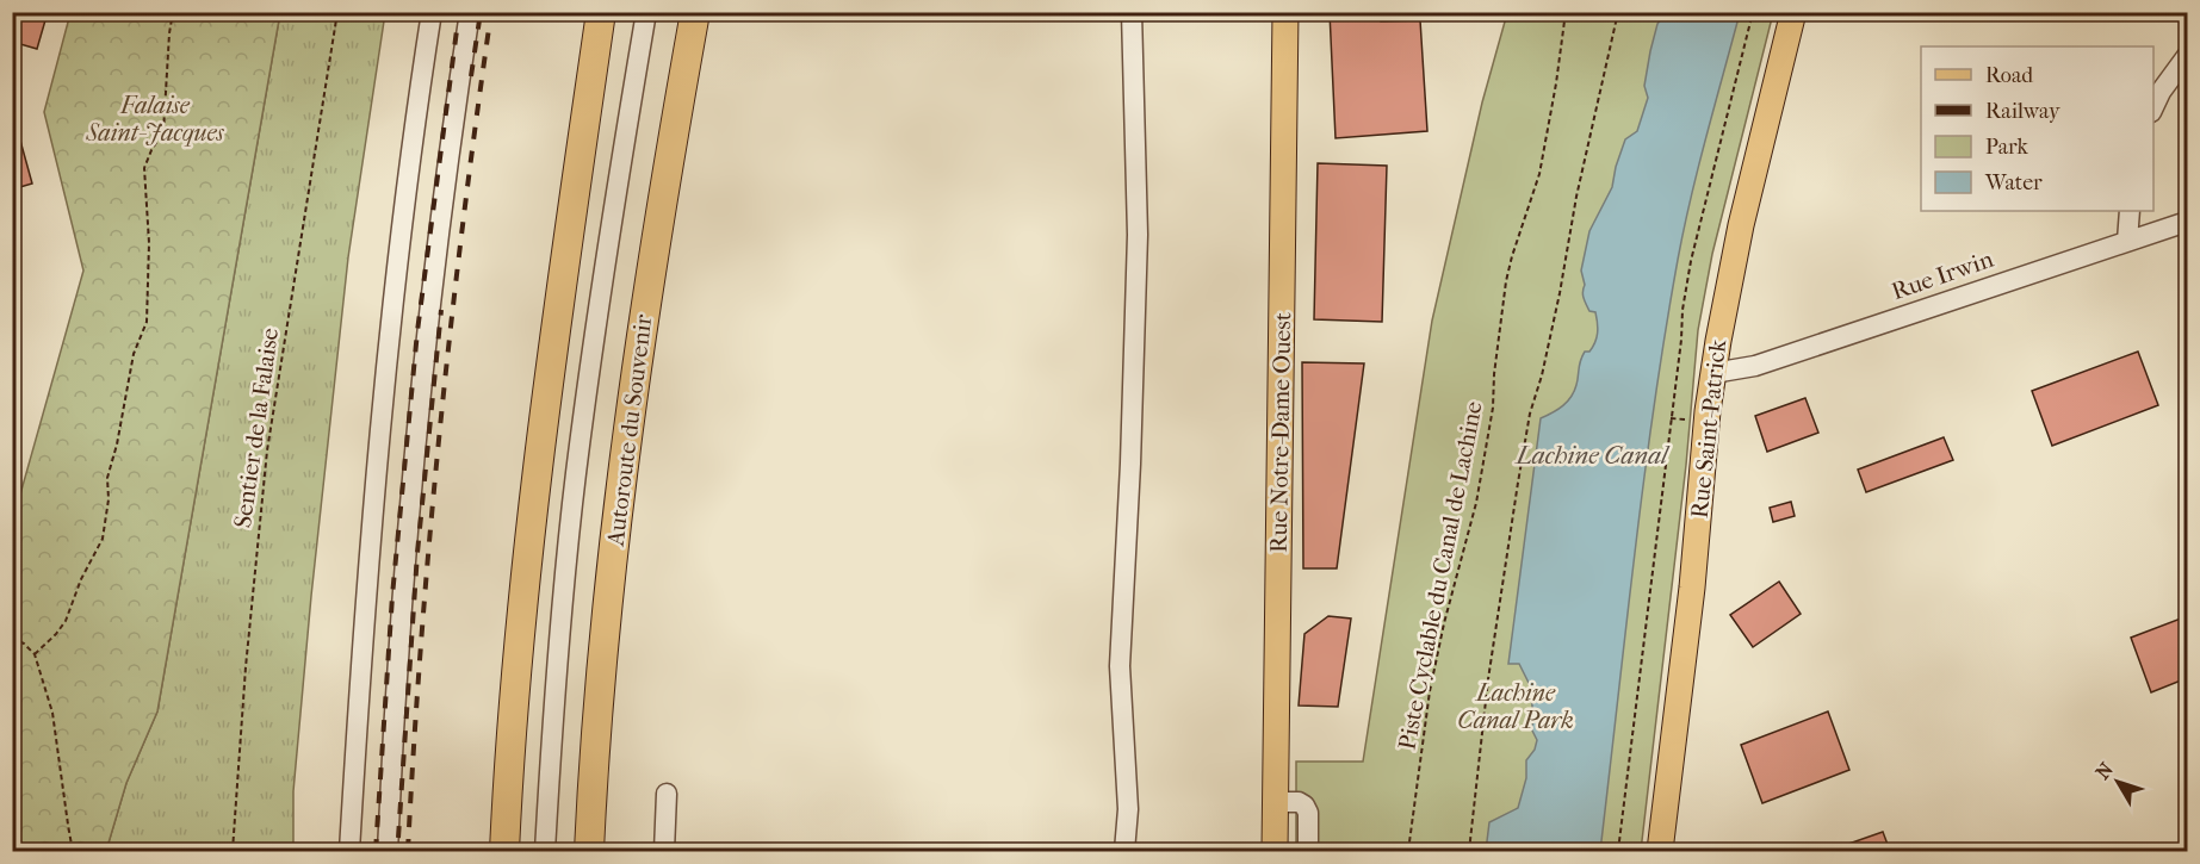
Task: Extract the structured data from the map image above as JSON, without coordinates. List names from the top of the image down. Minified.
{"streets":{"highway":["Autoroute du Souvenir"],"main road":["Rue Saint-Patrick","Rue Notre-Dame Ouest"],"street":["Rue Irwin"],"path":["Sentier de la Falaise","Piste Cyclable du Canal de Lachine"]},"crossings":[["Rue Irwin","Rue Saint-Patrick"]],"water":["Lachine Canal"],"parks":["Falaise Saint-Jacques","Lachine Canal Park"],"legend":["Road","Railway","Park","Water"],"north":"top left"}
